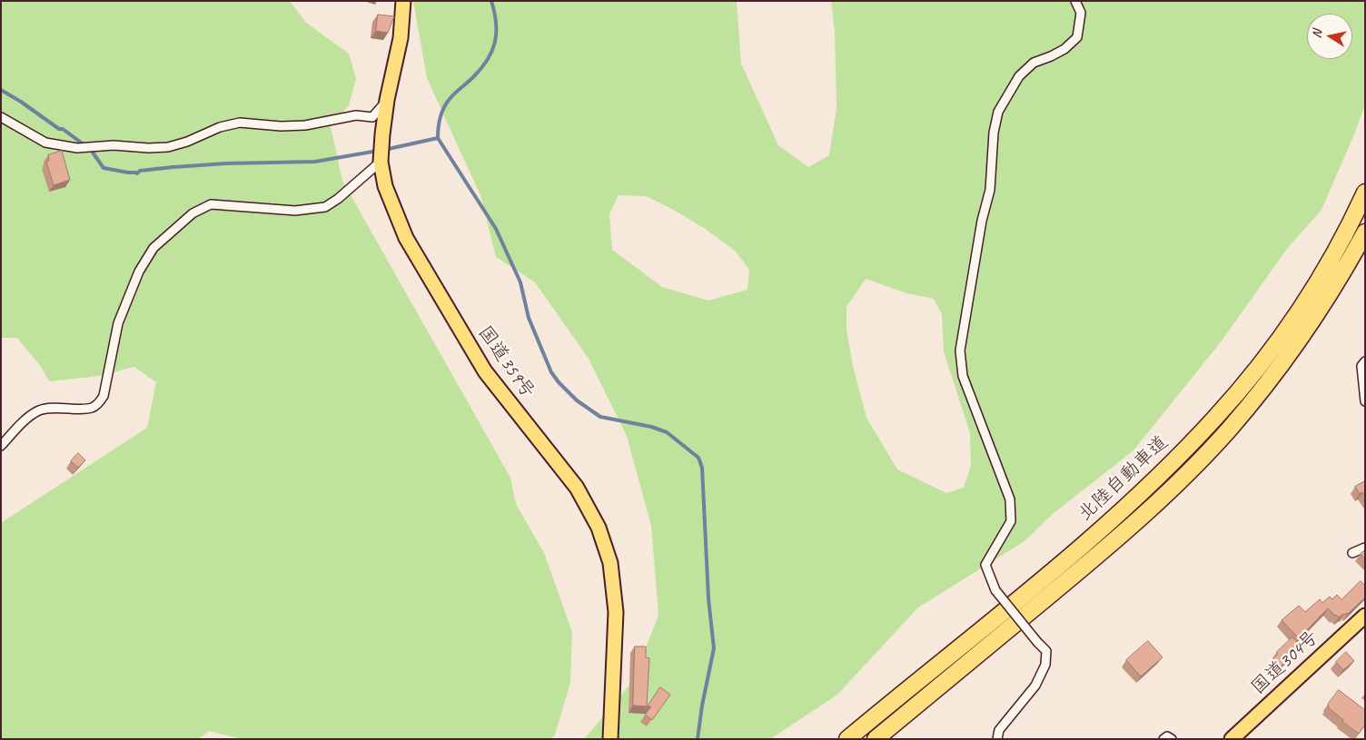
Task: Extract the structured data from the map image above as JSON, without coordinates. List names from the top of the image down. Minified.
{"streets":{"highway":["国道359号","北陸自動車道","国道304号"]},"north":"left"}
